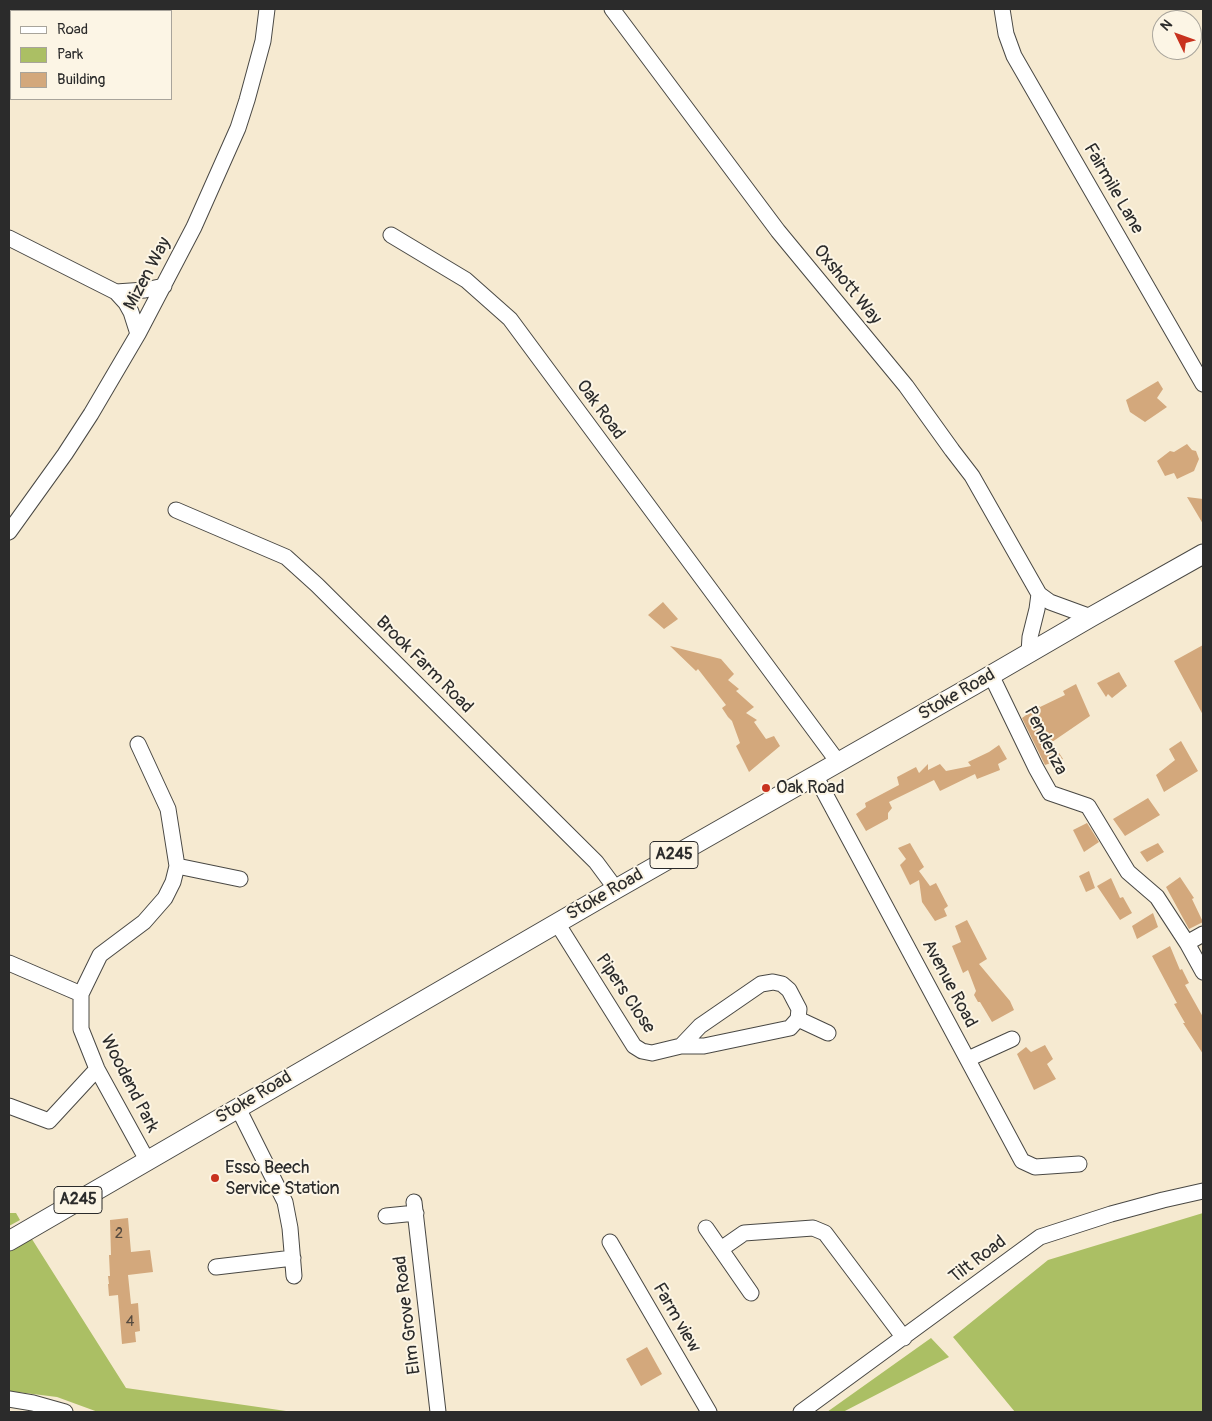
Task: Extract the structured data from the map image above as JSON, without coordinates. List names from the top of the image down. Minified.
{"streets":{"main road":["Stoke Road","A245"],"street":["Fairmile Lane","Mizen Way","Oxshott Way","Oak Road","Brook Farm Road","Pendenza","Avenue Road","Pipers Close","Woodend Park","Tilt Road","Elm Grove Road","Farm view"]},"crossings":[["Oak Road","Stoke Road"],["Brook Farm Road","Stoke Road"],["Stoke Road","Pendenza"],["Stoke Road","Avenue Road"],["Stoke Road","Pipers Close"],["Stoke Road","Woodend Park"]],"places":["Oak Road","Esso Beech Service Station"],"house_numbers":["2","4"],"legend":["Road","Park","Building"],"north":"top left"}
